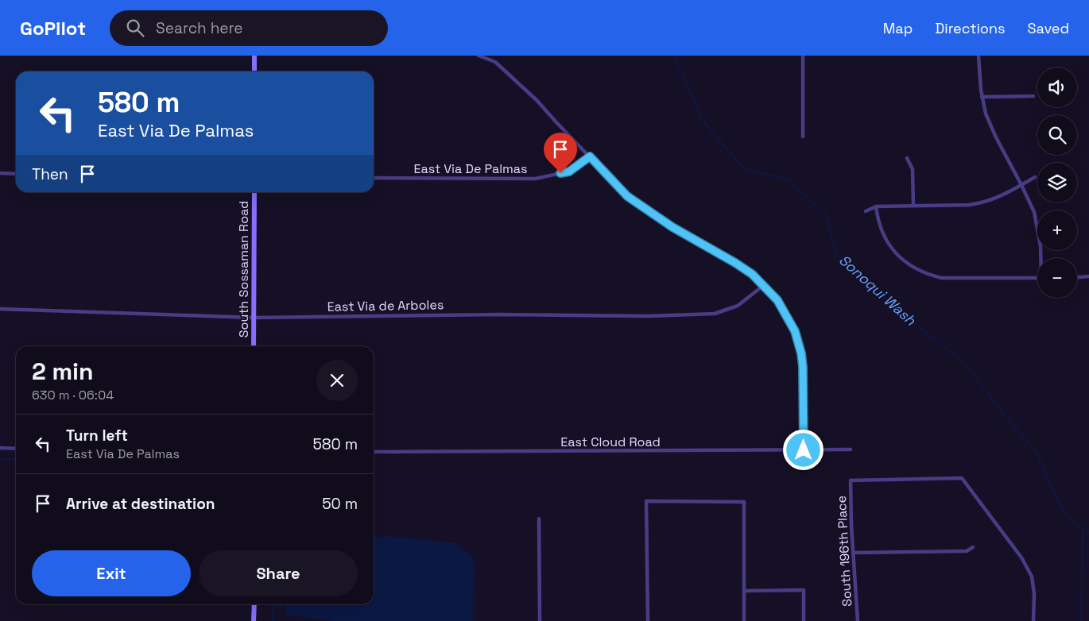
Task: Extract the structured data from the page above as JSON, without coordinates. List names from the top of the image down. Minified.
{"streets":{"main road":["South Sossaman Road"],"street":["East Via De Palmas","East Via de Arboles","East Cloud Road","South 196th Place"]},"crossings":[["South Sossaman Road","East Via de Arboles"]],"water":["Sonoqui Wash"],"page":{"header":"GoPilot","search":"Search here","nav":["Map","Directions","Saved"],"map_buttons":["+","−"],"turn":["580 m","East Via De Palmas"],"then":"Then","heading":["2 min","630 m · 06:04"],"list":[{"name":"Turn left","note":"East Via De Palmas","value":"580 m"},{"name":"Arrive at destination","value":"50 m"}],"buttons":["Exit","Share"]}}
